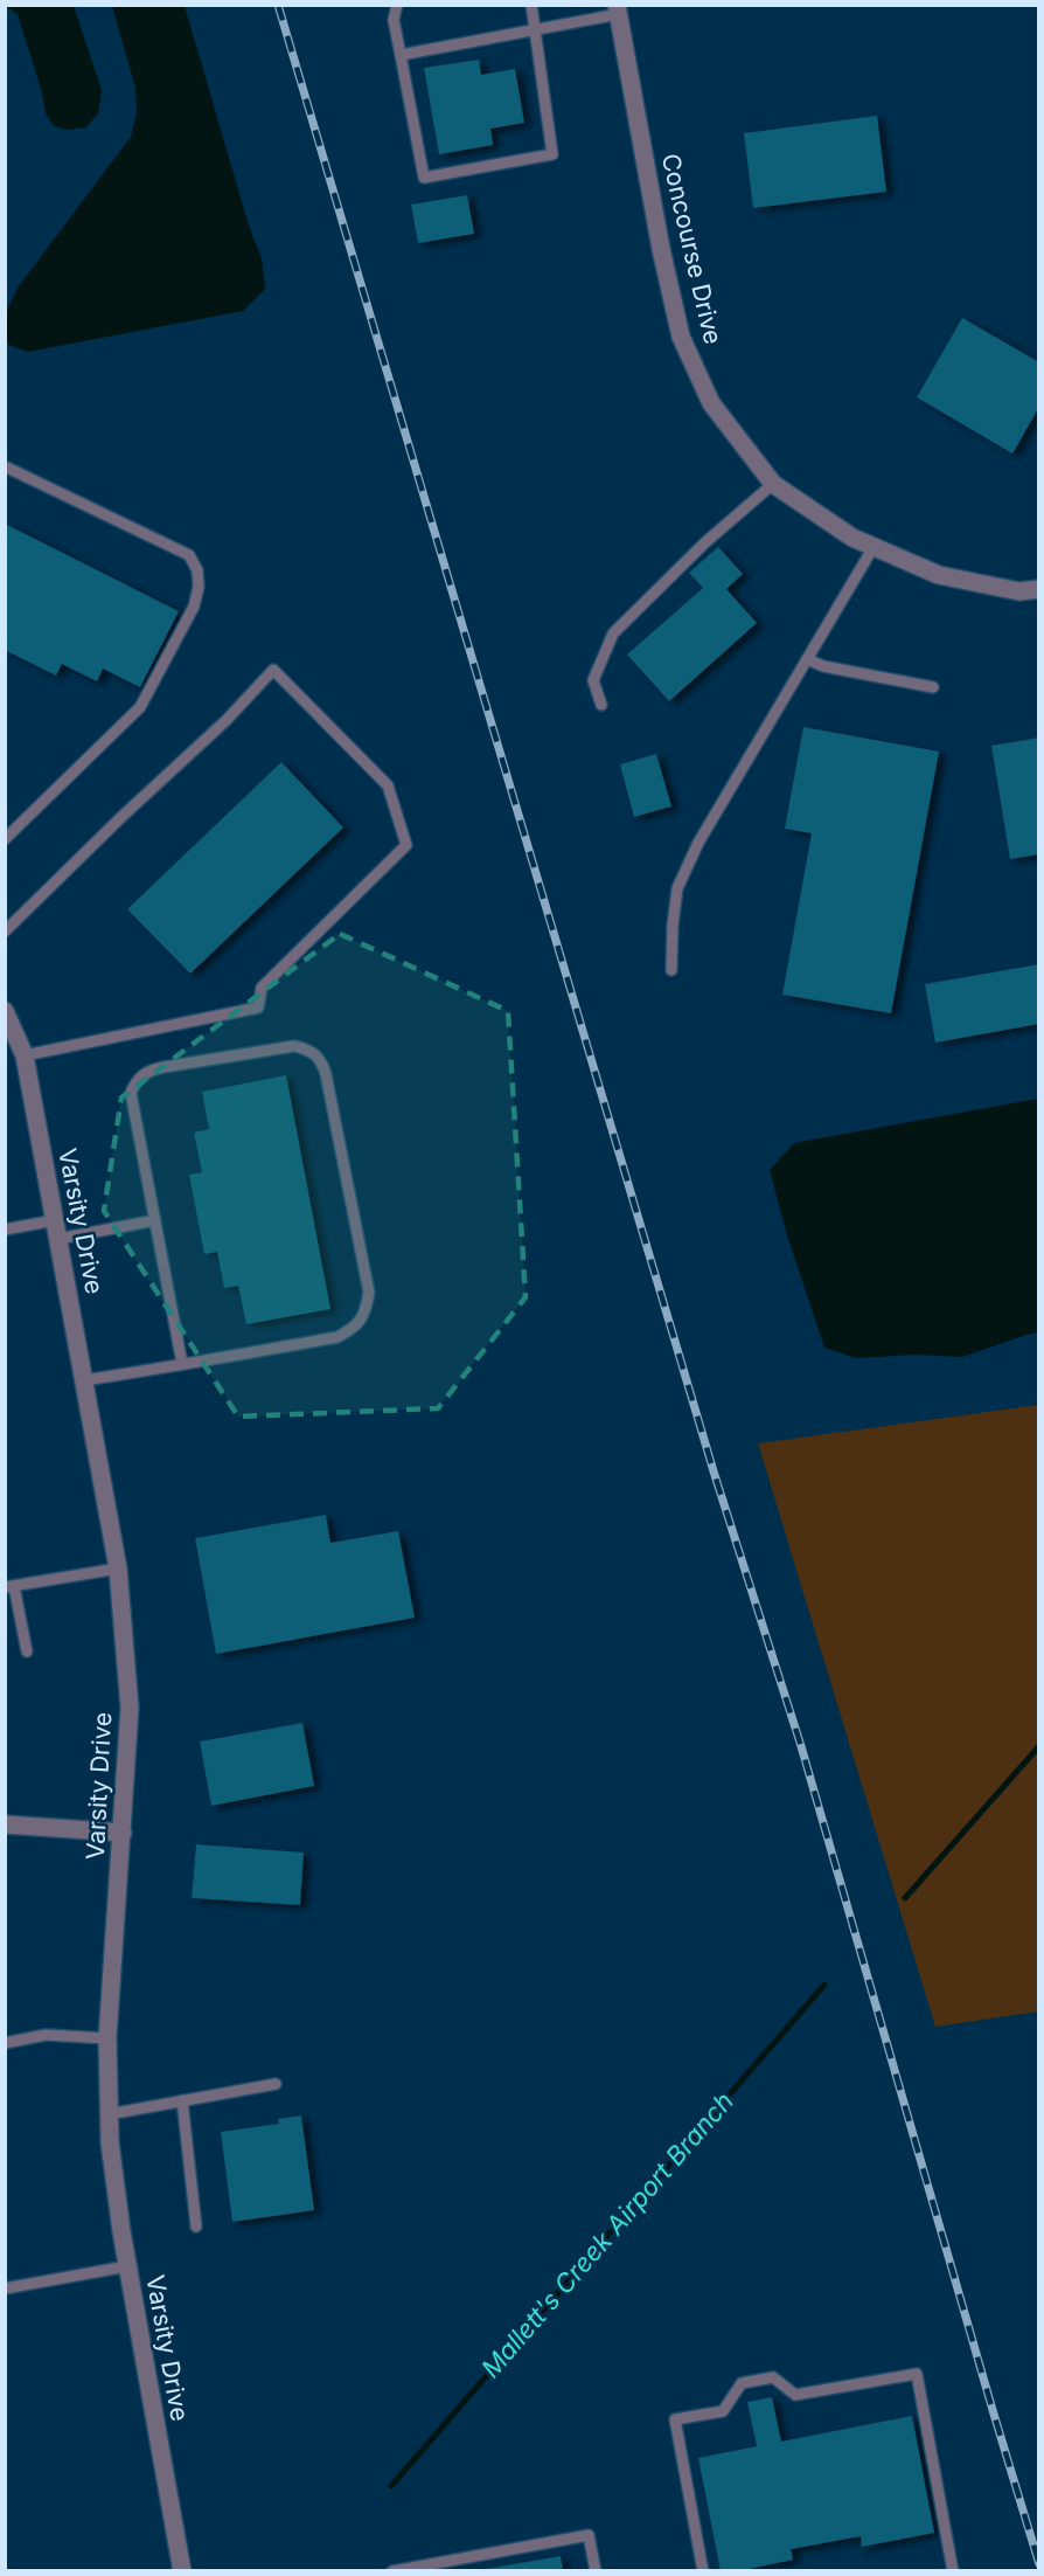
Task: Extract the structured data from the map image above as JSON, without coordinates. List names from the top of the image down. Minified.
{"streets":{"street":["Concourse Drive","Varsity Drive"]},"water":["Mallett's Creek Airport Branch"]}
